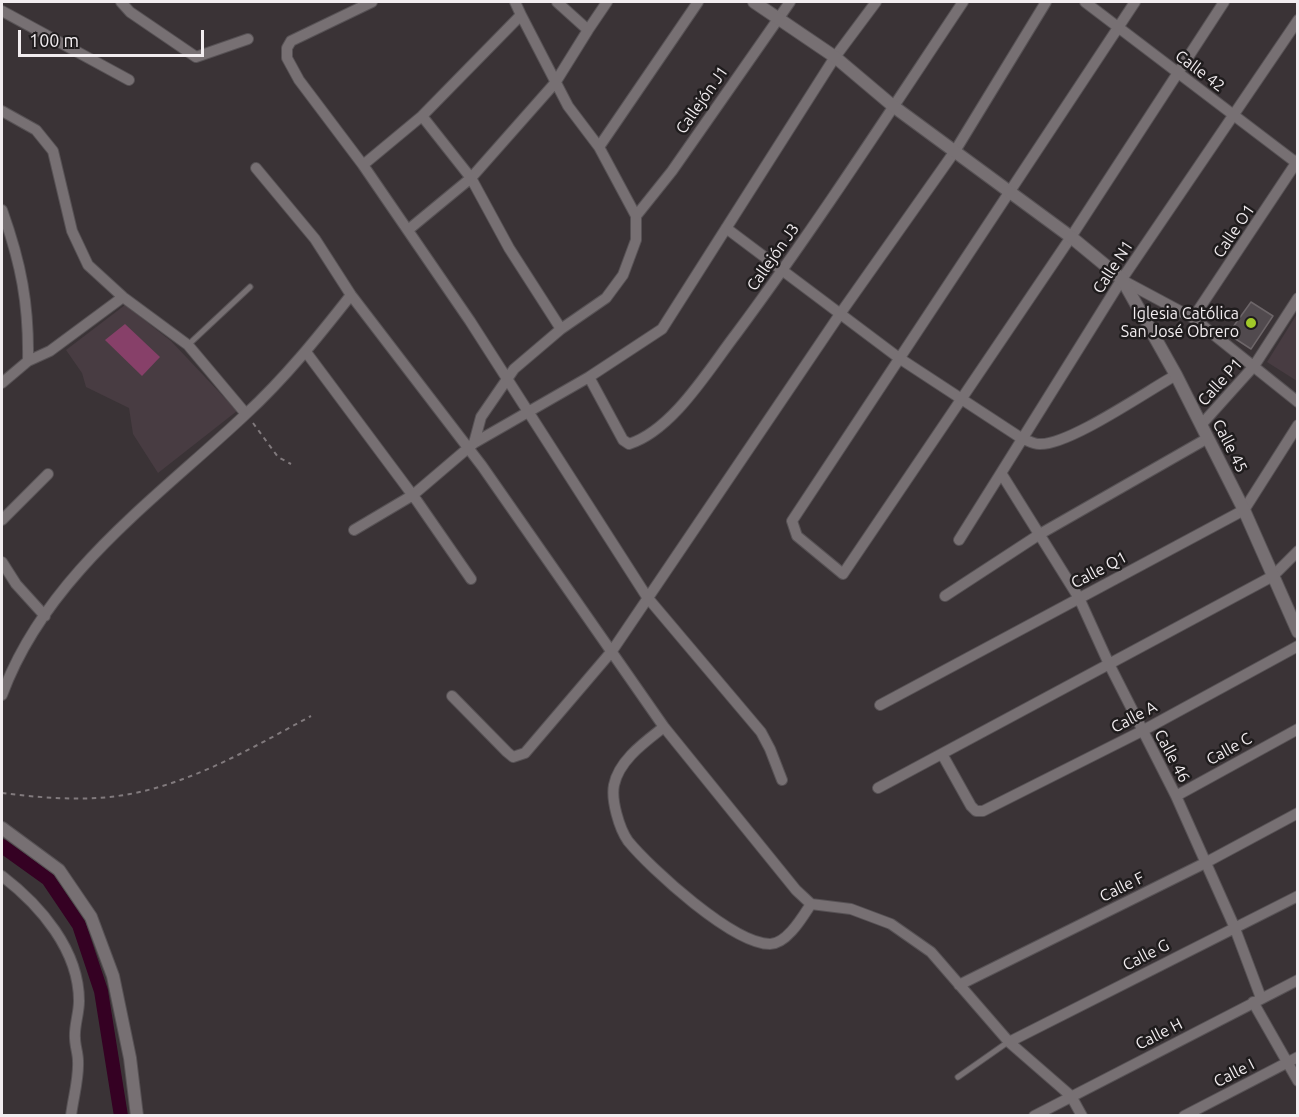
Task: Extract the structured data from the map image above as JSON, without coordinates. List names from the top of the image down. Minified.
{"streets":{"street":["Calle 42","Callejón J1","Calle O1","Callejón J3","Calle N1","Calle P1","Calle 45","Calle Q1","Calle A","Calle C","Calle 46","Calle F","Calle G","Calle H","Calle I"]},"crossings":[["Calle 42","Calle O1"],["Calle 42","Calle N1"],["Calle N1","Calle 45"],["Calle P1","Calle 45"],["Calle 45","Calle Q1"],["Calle Q1","Calle 46"],["Calle A","Calle 46"],["Calle C","Calle 46"],["Calle 46","Calle F"],["Calle 46","Calle G"],["Calle 46","Calle H"],["Calle 46","Calle I"]],"places":["Iglesia Católica San José Obrero"],"scale_bar":"100 m"}
